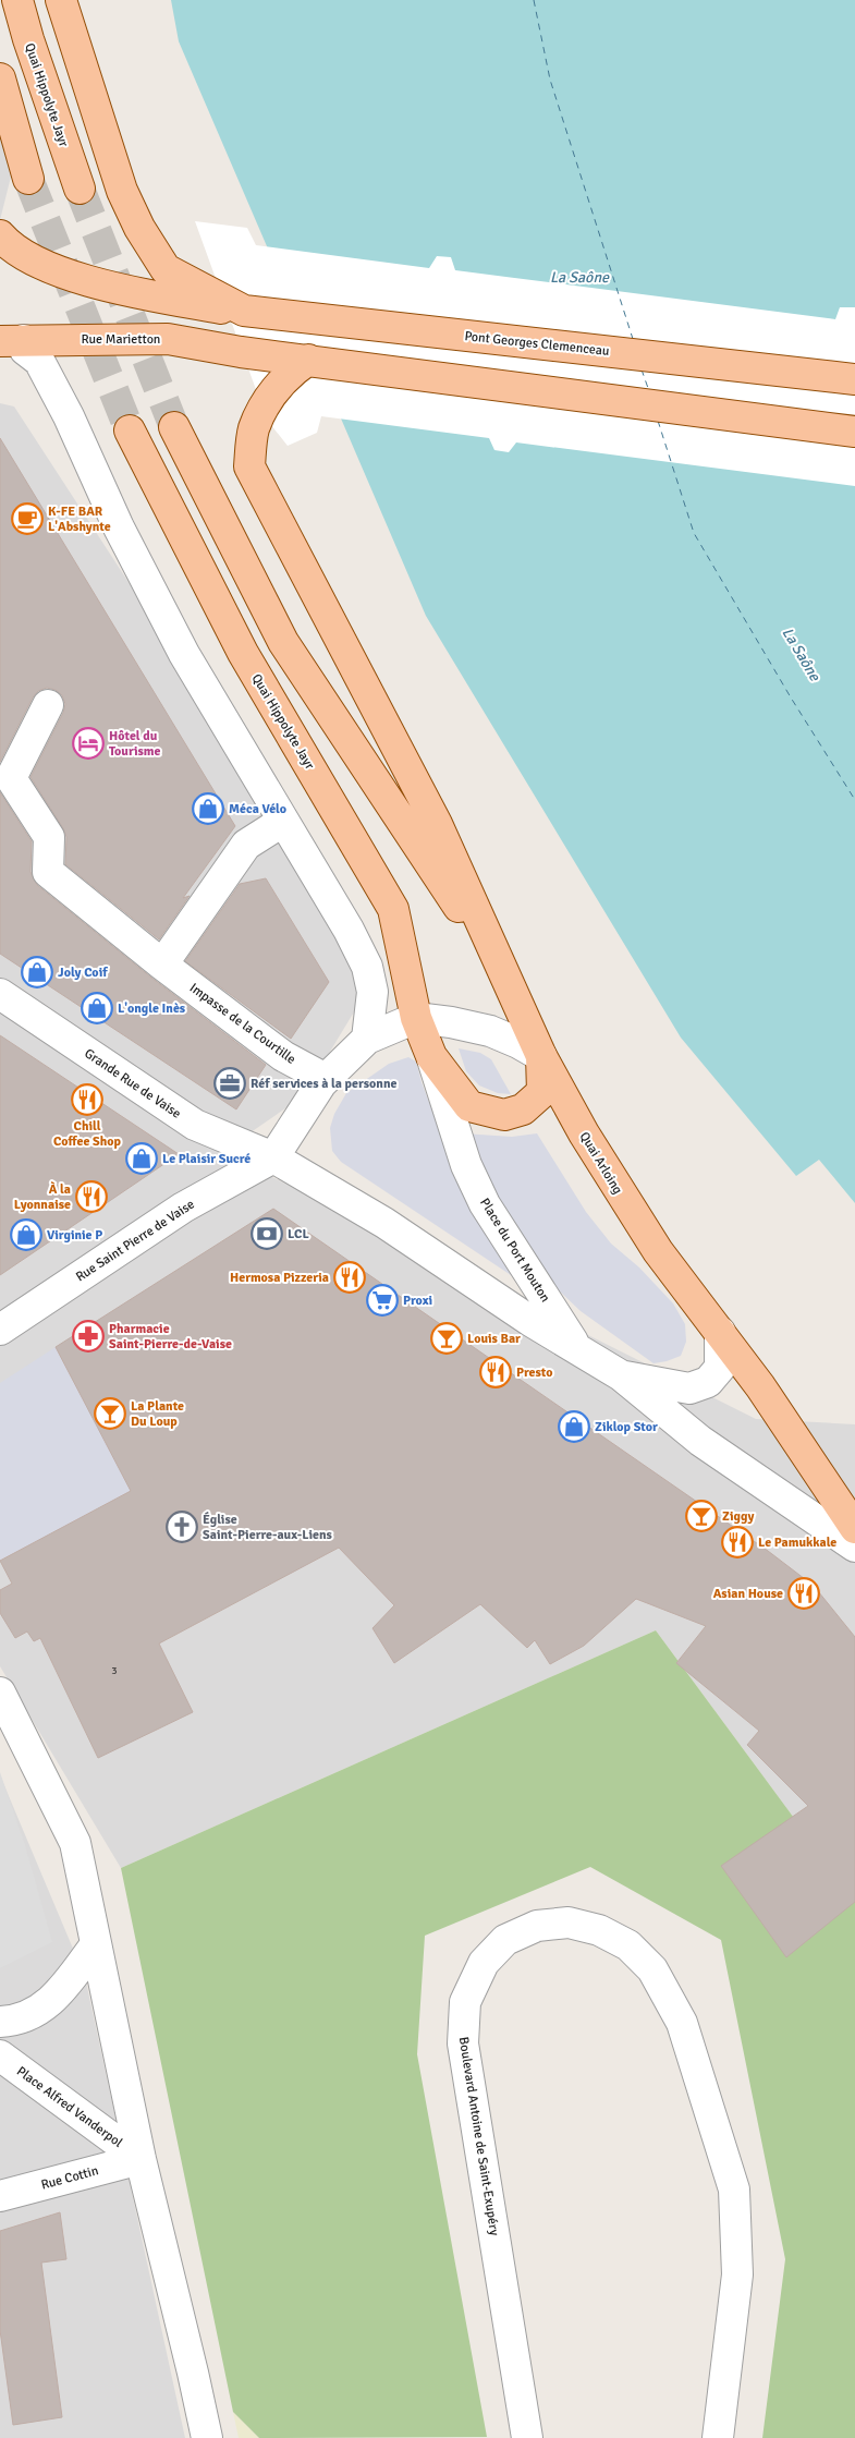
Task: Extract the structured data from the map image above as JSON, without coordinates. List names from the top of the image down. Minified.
{"streets":{"main road":["Quai Hippolyte Jayr","Rue Marietton","Pont Georges Clemenceau","Quai Arloing","Place du Port Mouton"],"street":["Impasse de la Courtille","Grande Rue de Vaise","Rue Saint Pierre de Vaise","Place Alfred Vanderpol","Boulevard Antoine de Saint-Exupéry","Rue Cottin"]},"crossings":[["Quai Hippolyte Jayr","Place du Port Mouton"],["Grande Rue de Vaise","Rue Saint Pierre de Vaise"],["Quai Arloing","Place du Port Mouton"],["Place Alfred Vanderpol","Rue Cottin"]],"water":["La Saône"],"places":{"cafe":["K-FE BAR L'Abshynte"],"hotel":["Hôtel du Tourisme"],"shop":["Méca Vélo","Joly Coif","L'ongle Inès","Le Plaisir Sucré","Virginie P","Ziklop Stor"],"office":["Réf services à la personne"],"restaurant":["Chill Coffee Shop","À la Lyonnaise","Hermosa Pizzeria","Presto","Le Pamukkale","Asian House"],"bank":["LCL"],"supermarket":["Proxi"],"pharmacy":["Pharmacie Saint-Pierre-de-Vaise"],"bar":["Louis Bar","La Plante Du Loup","Ziggy"],"church":["Église Saint-Pierre-aux-Liens"]},"house_numbers":["3"]}
